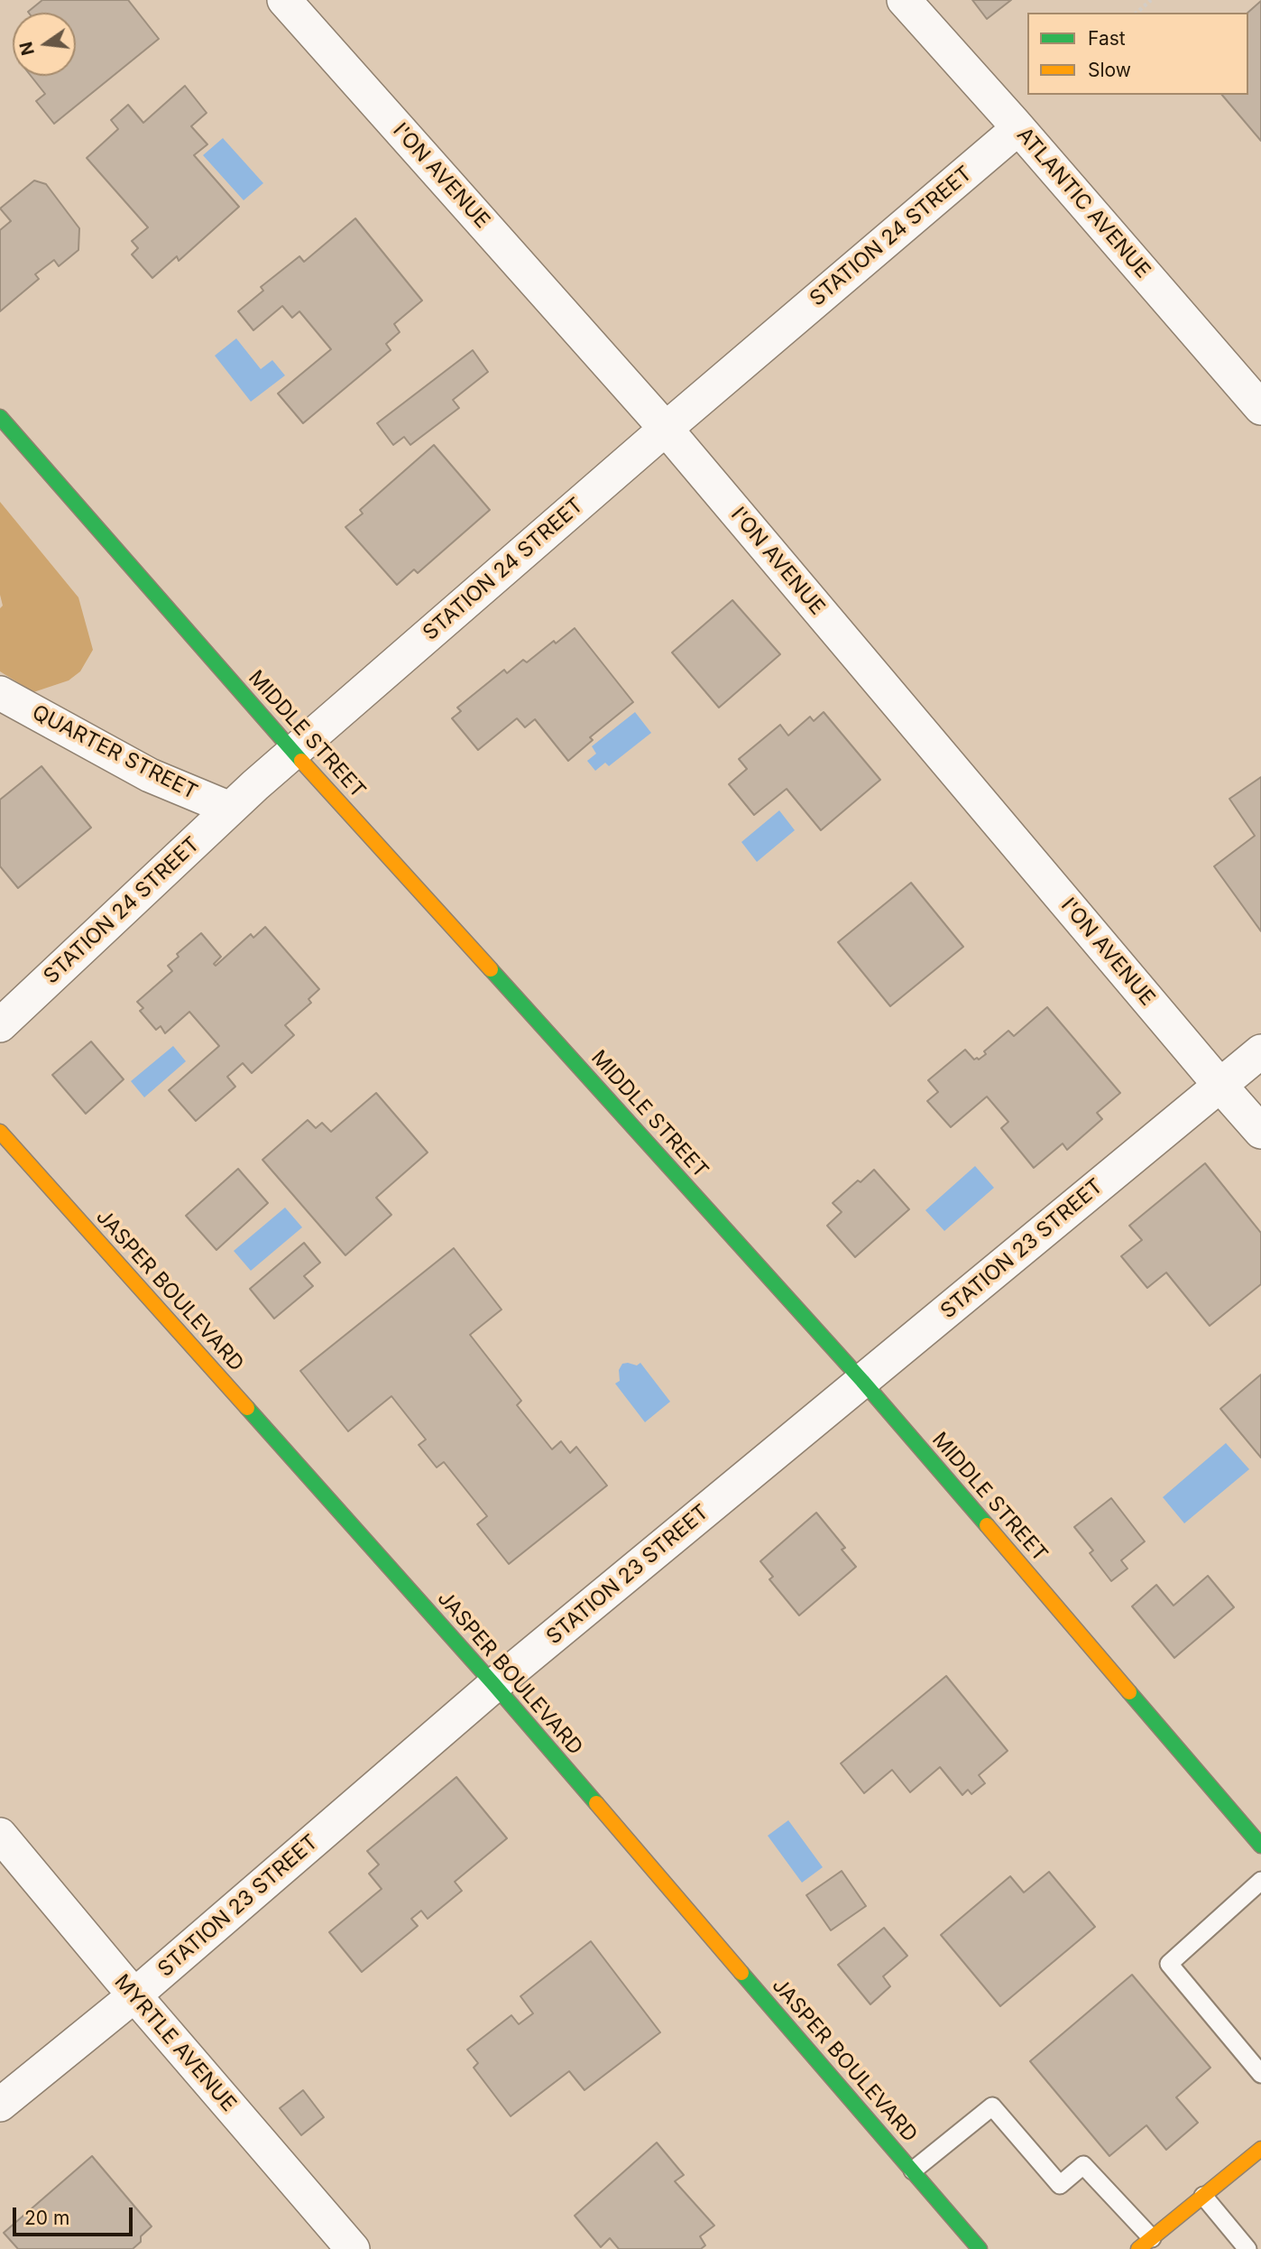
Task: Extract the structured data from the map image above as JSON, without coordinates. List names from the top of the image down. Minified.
{"streets":{"street":["I'ON AVENUE","ATLANTIC AVENUE","STATION 24 STREET","MIDDLE STREET","QUARTER STREET","STATION 23 STREET","JASPER BOULEVARD","MYRTLE AVENUE"]},"crossings":[["I'ON AVENUE","STATION 24 STREET"],["I'ON AVENUE","STATION 23 STREET"],["ATLANTIC AVENUE","STATION 24 STREET"],["STATION 24 STREET","MIDDLE STREET"],["STATION 24 STREET","QUARTER STREET"],["MIDDLE STREET","STATION 23 STREET"],["STATION 23 STREET","JASPER BOULEVARD"],["STATION 23 STREET","MYRTLE AVENUE"]],"legend":["Fast","Slow"],"scale_bar":"20 m","north":"left"}
